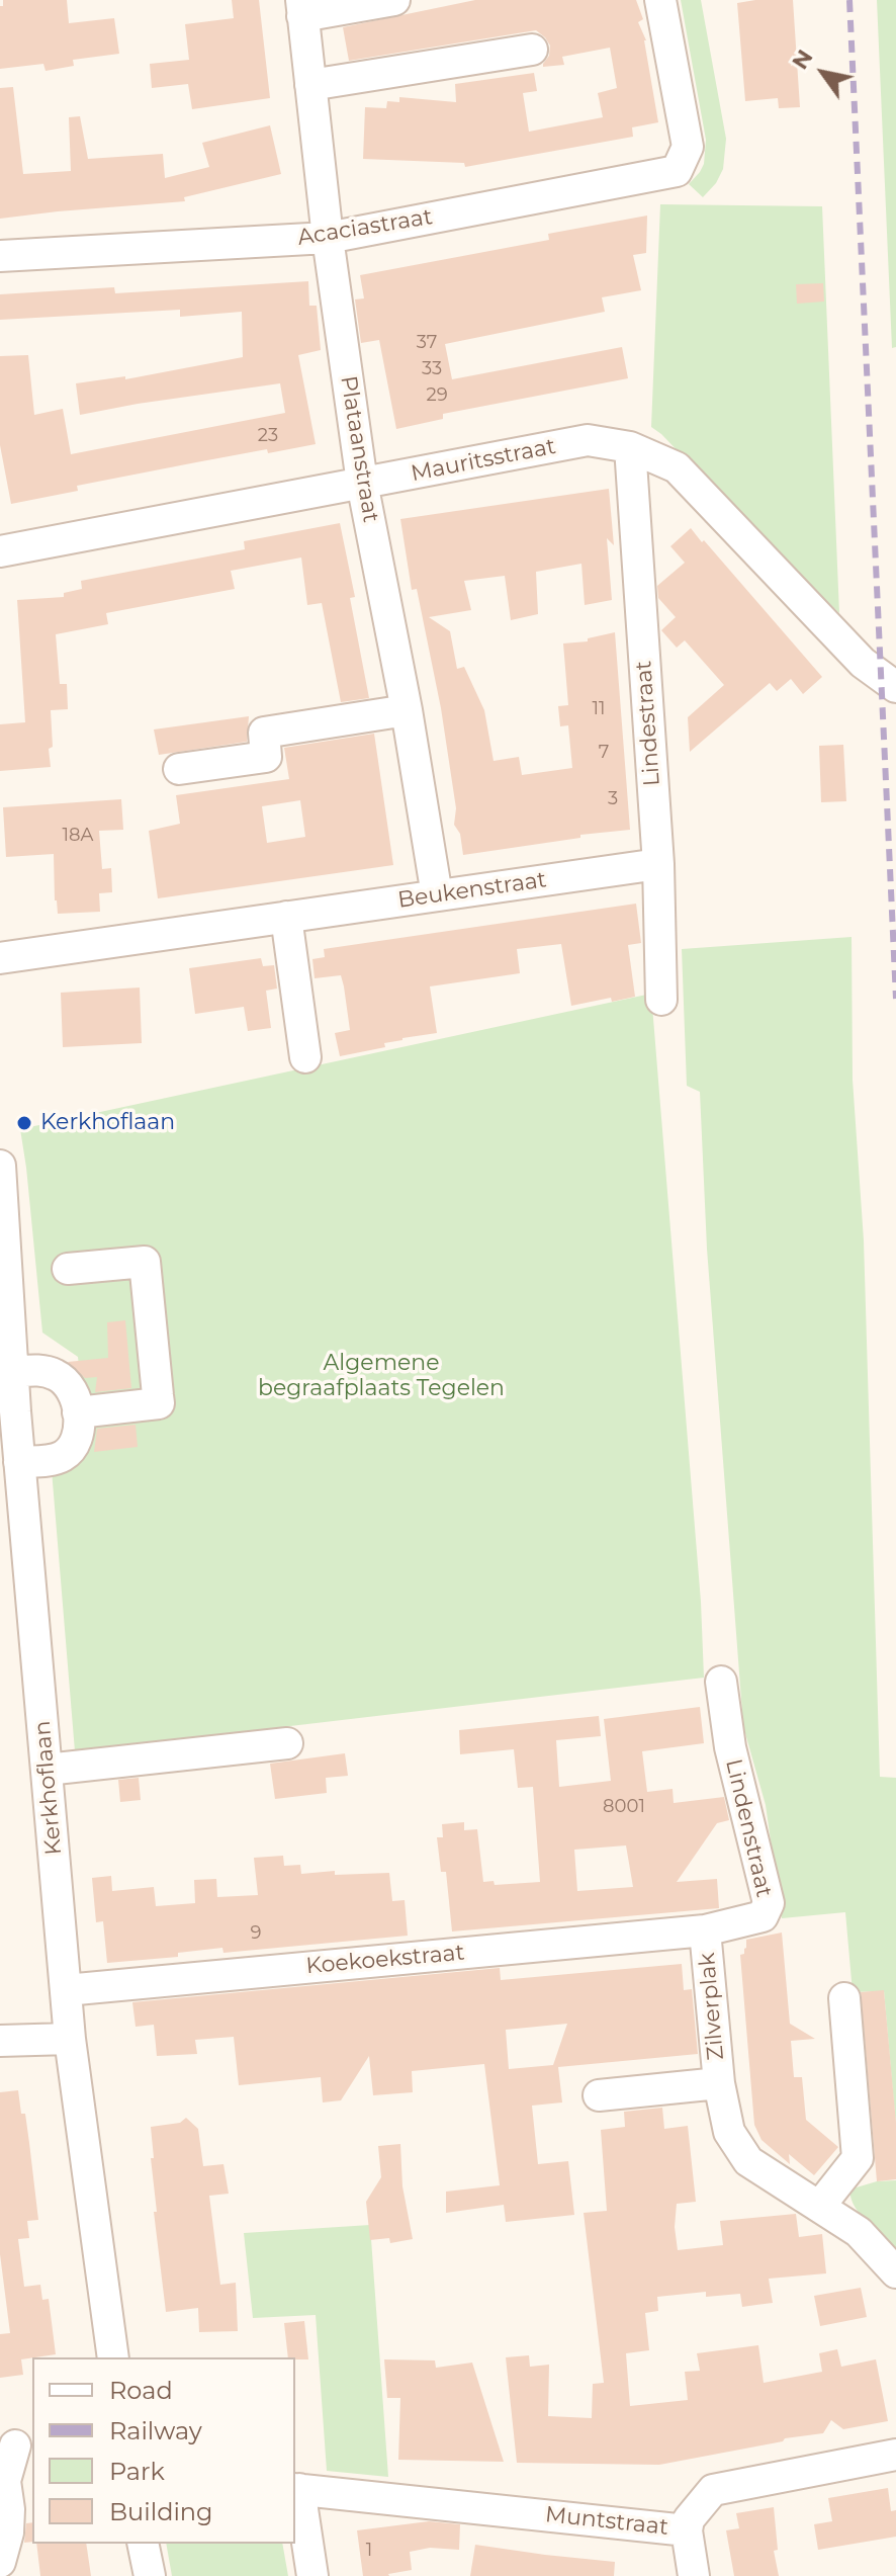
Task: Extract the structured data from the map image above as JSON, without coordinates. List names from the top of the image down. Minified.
{"streets":{"street":["Acaciastraat","Plataanstraat","Mauritsstraat","Lindestraat","Beukenstraat","Kerkhoflaan","Lindenstraat","Koekoekstraat","Zilverplak","Muntstraat"]},"crossings":[["Acaciastraat","Plataanstraat"],["Plataanstraat","Mauritsstraat"],["Plataanstraat","Beukenstraat"],["Mauritsstraat","Lindestraat"],["Lindestraat","Beukenstraat"],["Kerkhoflaan","Koekoekstraat"],["Lindenstraat","Koekoekstraat"],["Lindenstraat","Zilverplak"],["Koekoekstraat","Zilverplak"]],"parks":["Algemene begraafplaats Tegelen"],"places":["Kerkhoflaan"],"house_numbers":["37","33","29","23","11","7","3","18A","8001","9","1"],"legend":["Road","Railway","Park","Building"],"north":"top left"}
